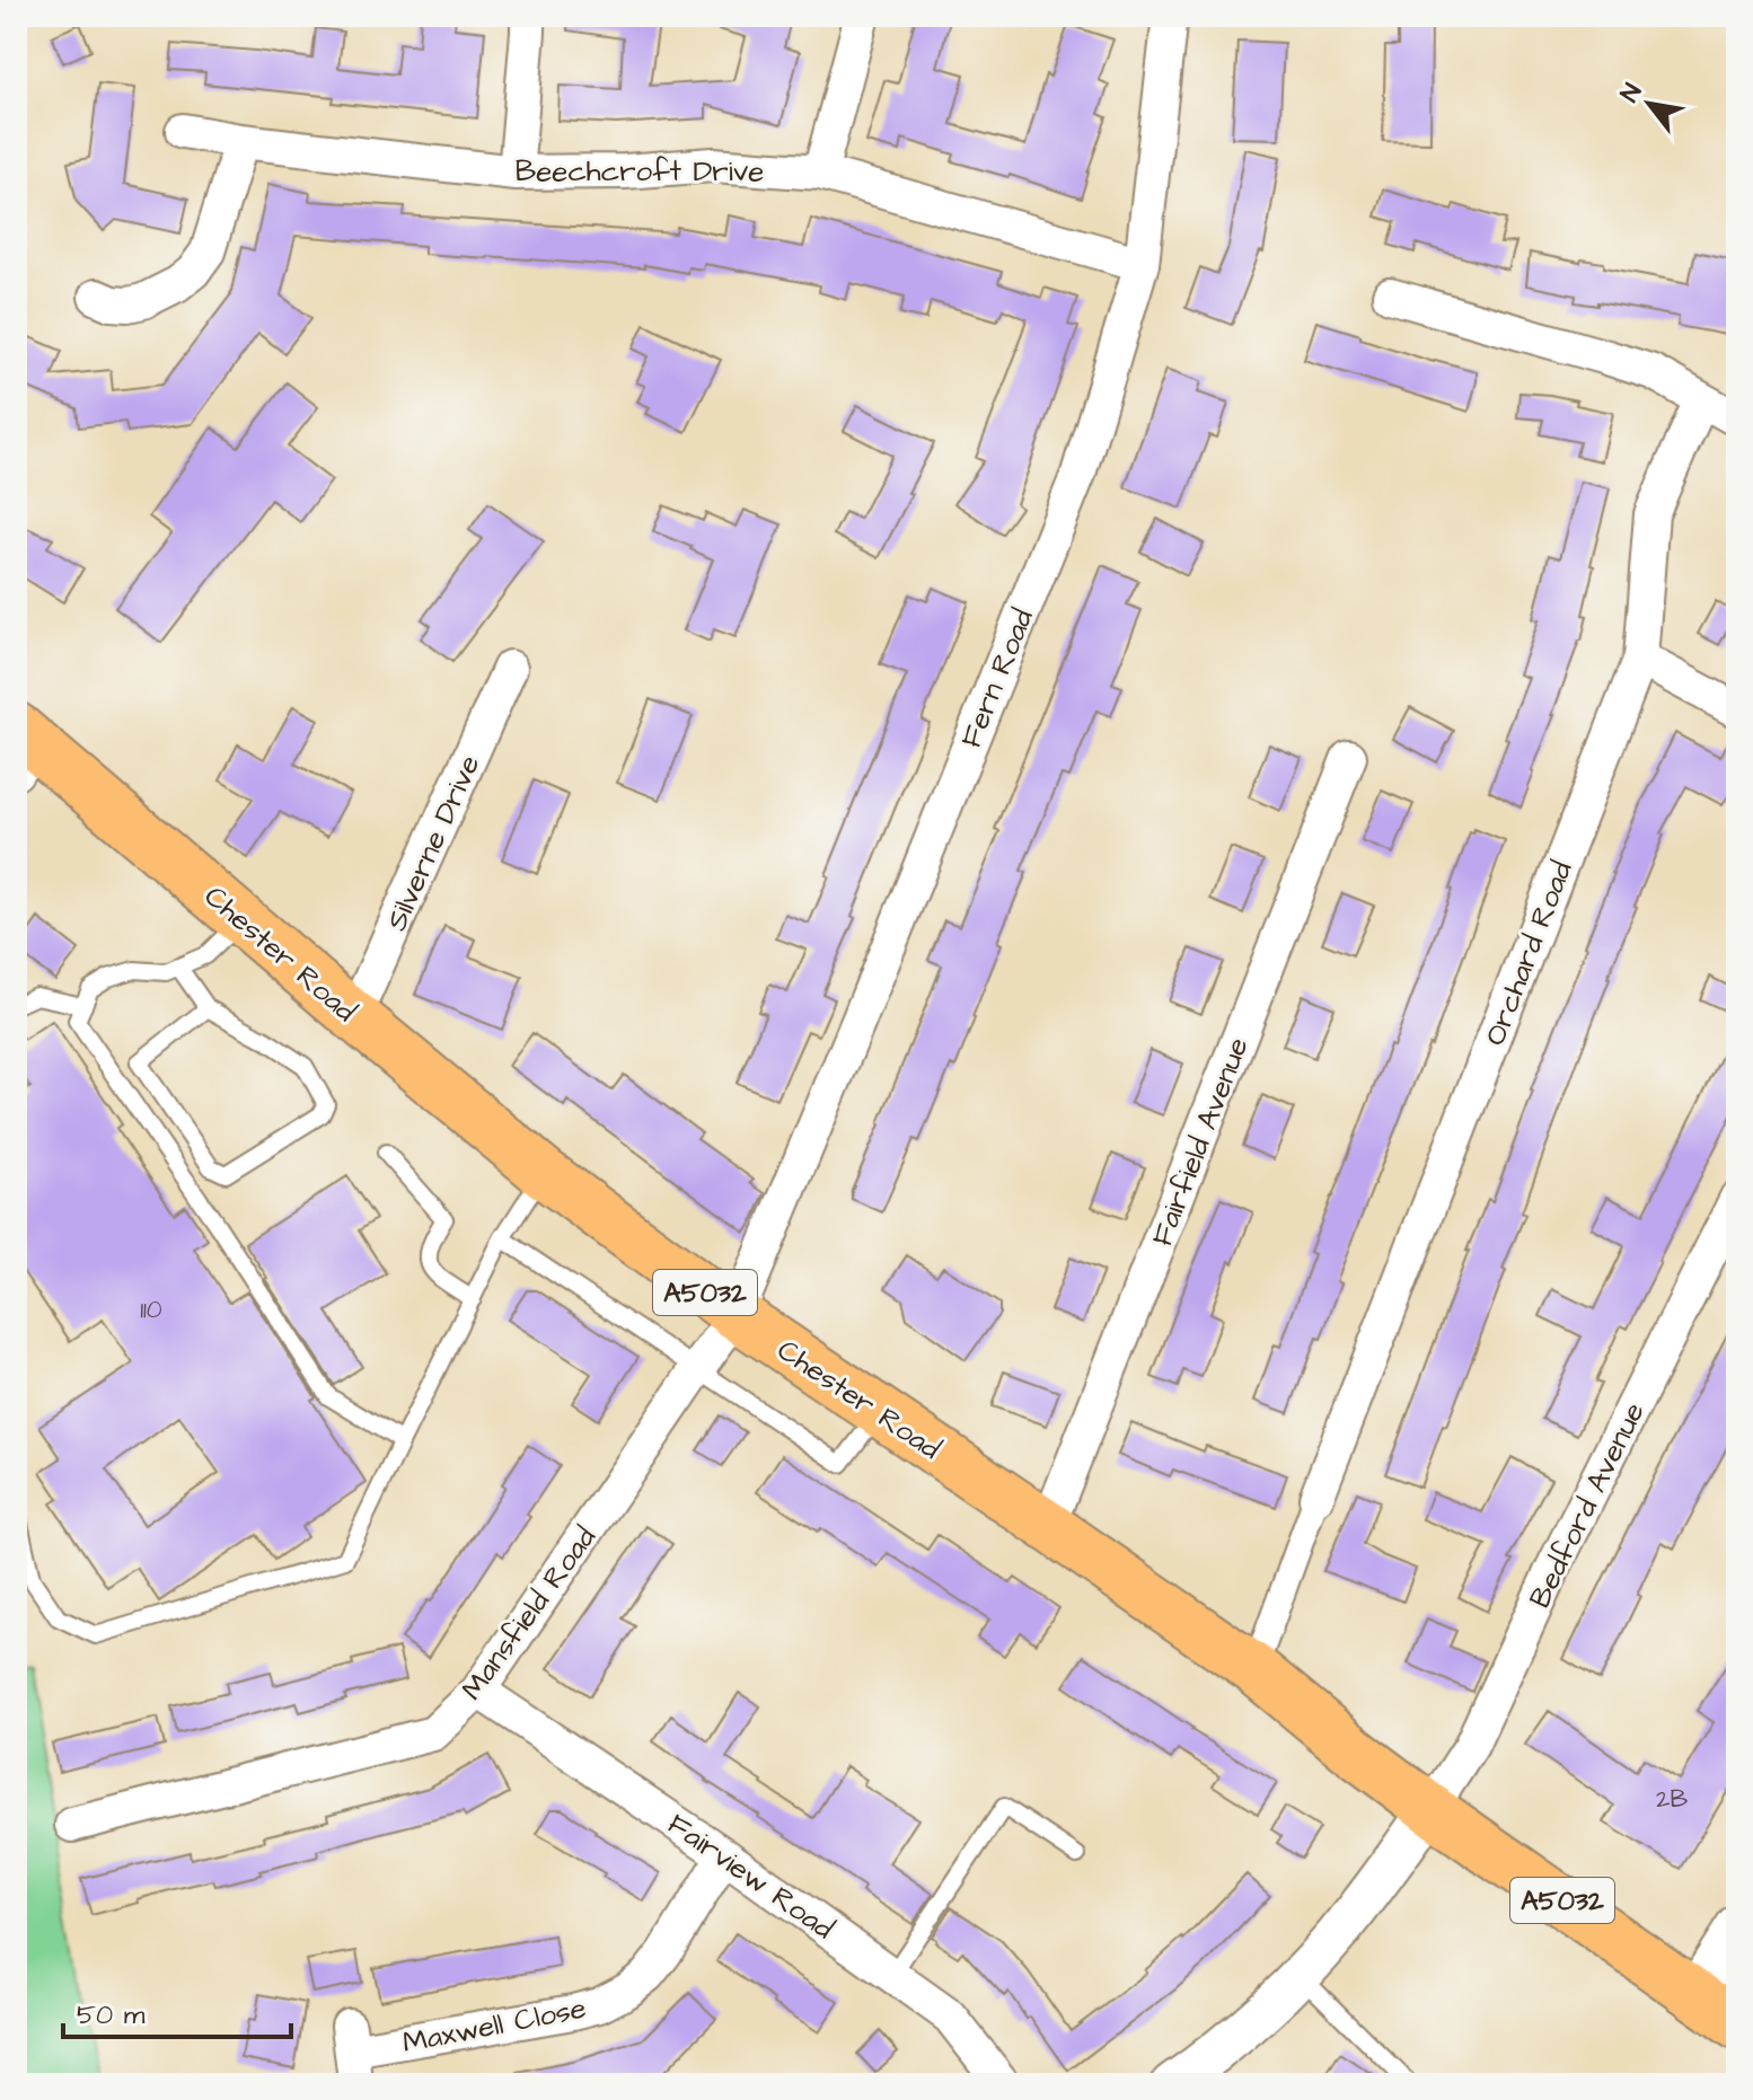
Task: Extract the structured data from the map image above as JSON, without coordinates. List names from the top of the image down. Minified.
{"streets":{"main road":["Chester Road","A5032"],"street":["Beechcroft Drive","Fern Road","Silverne Drive","Orchard Road","Fairfield Avenue","Bedford Avenue","Mansfield Road","Fairview Road","Maxwell Close"]},"crossings":[["Beechcroft Drive","Fern Road"],["Fern Road","Chester Road"],["Fern Road","Mansfield Road"],["Silverne Drive","Chester Road"],["Chester Road","Fairfield Avenue"],["Chester Road","Bedford Avenue"],["Chester Road","Mansfield Road"],["Mansfield Road","Fairview Road"],["Fairview Road","Maxwell Close"]],"house_numbers":["110","2B"],"scale_bar":"50 m","north":"top left"}
